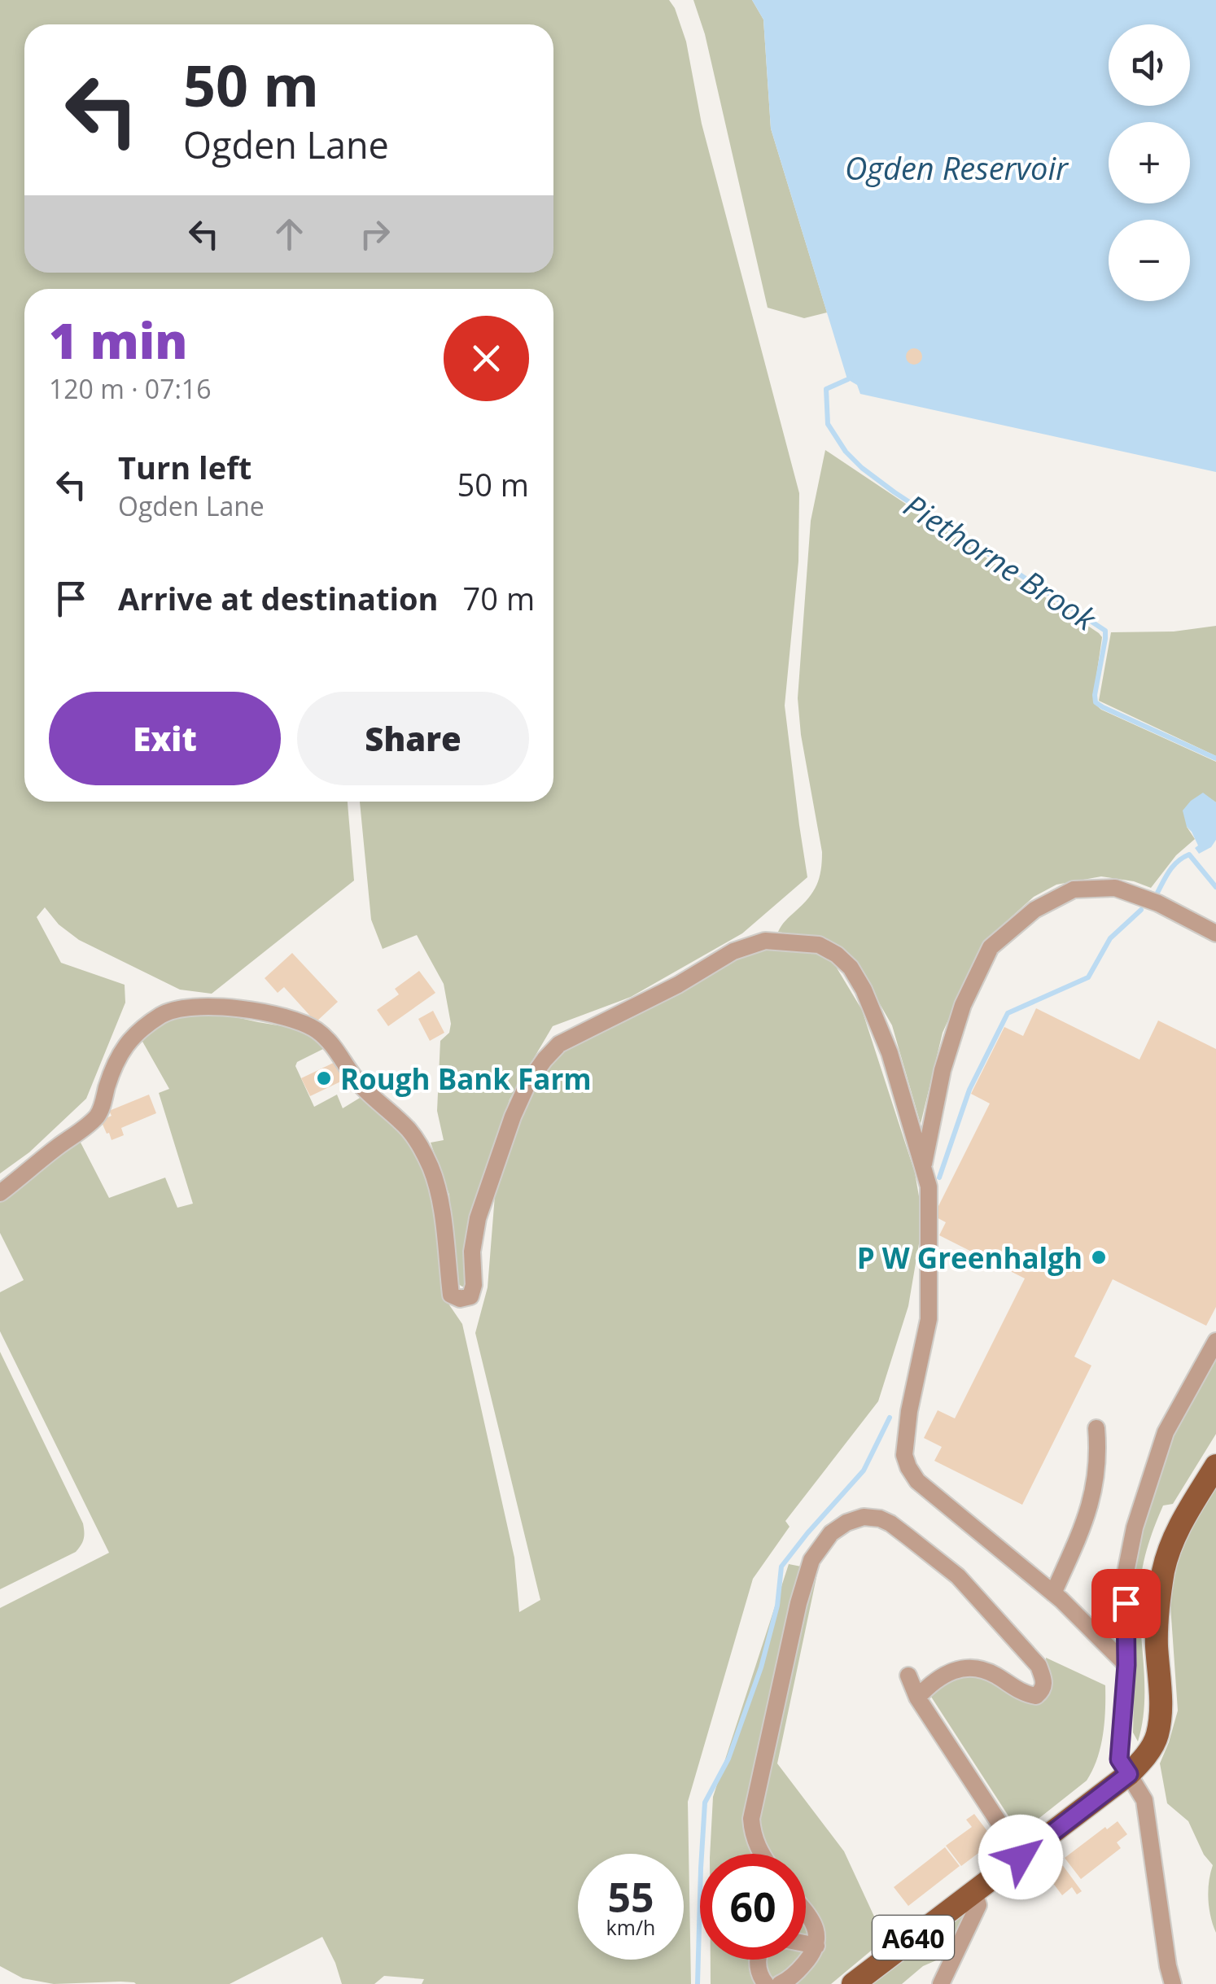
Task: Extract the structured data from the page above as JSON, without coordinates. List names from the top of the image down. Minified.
{"streets":{"main road":["A640"]},"water":["Ogden Reservoir","Piethorne Brook"],"places":["Rough Bank Farm","P W Greenhalgh"],"page":{"map_buttons":["+","−"],"turn":["50 m","Ogden Lane"],"heading":["1 min","120 m · 07:16"],"list":[{"name":"Turn left","note":"Ogden Lane","value":"50 m"},{"name":"Arrive at destination","value":"70 m"}],"buttons":["Exit","Share"],"speed":"55 km/h","limit":"60"}}
